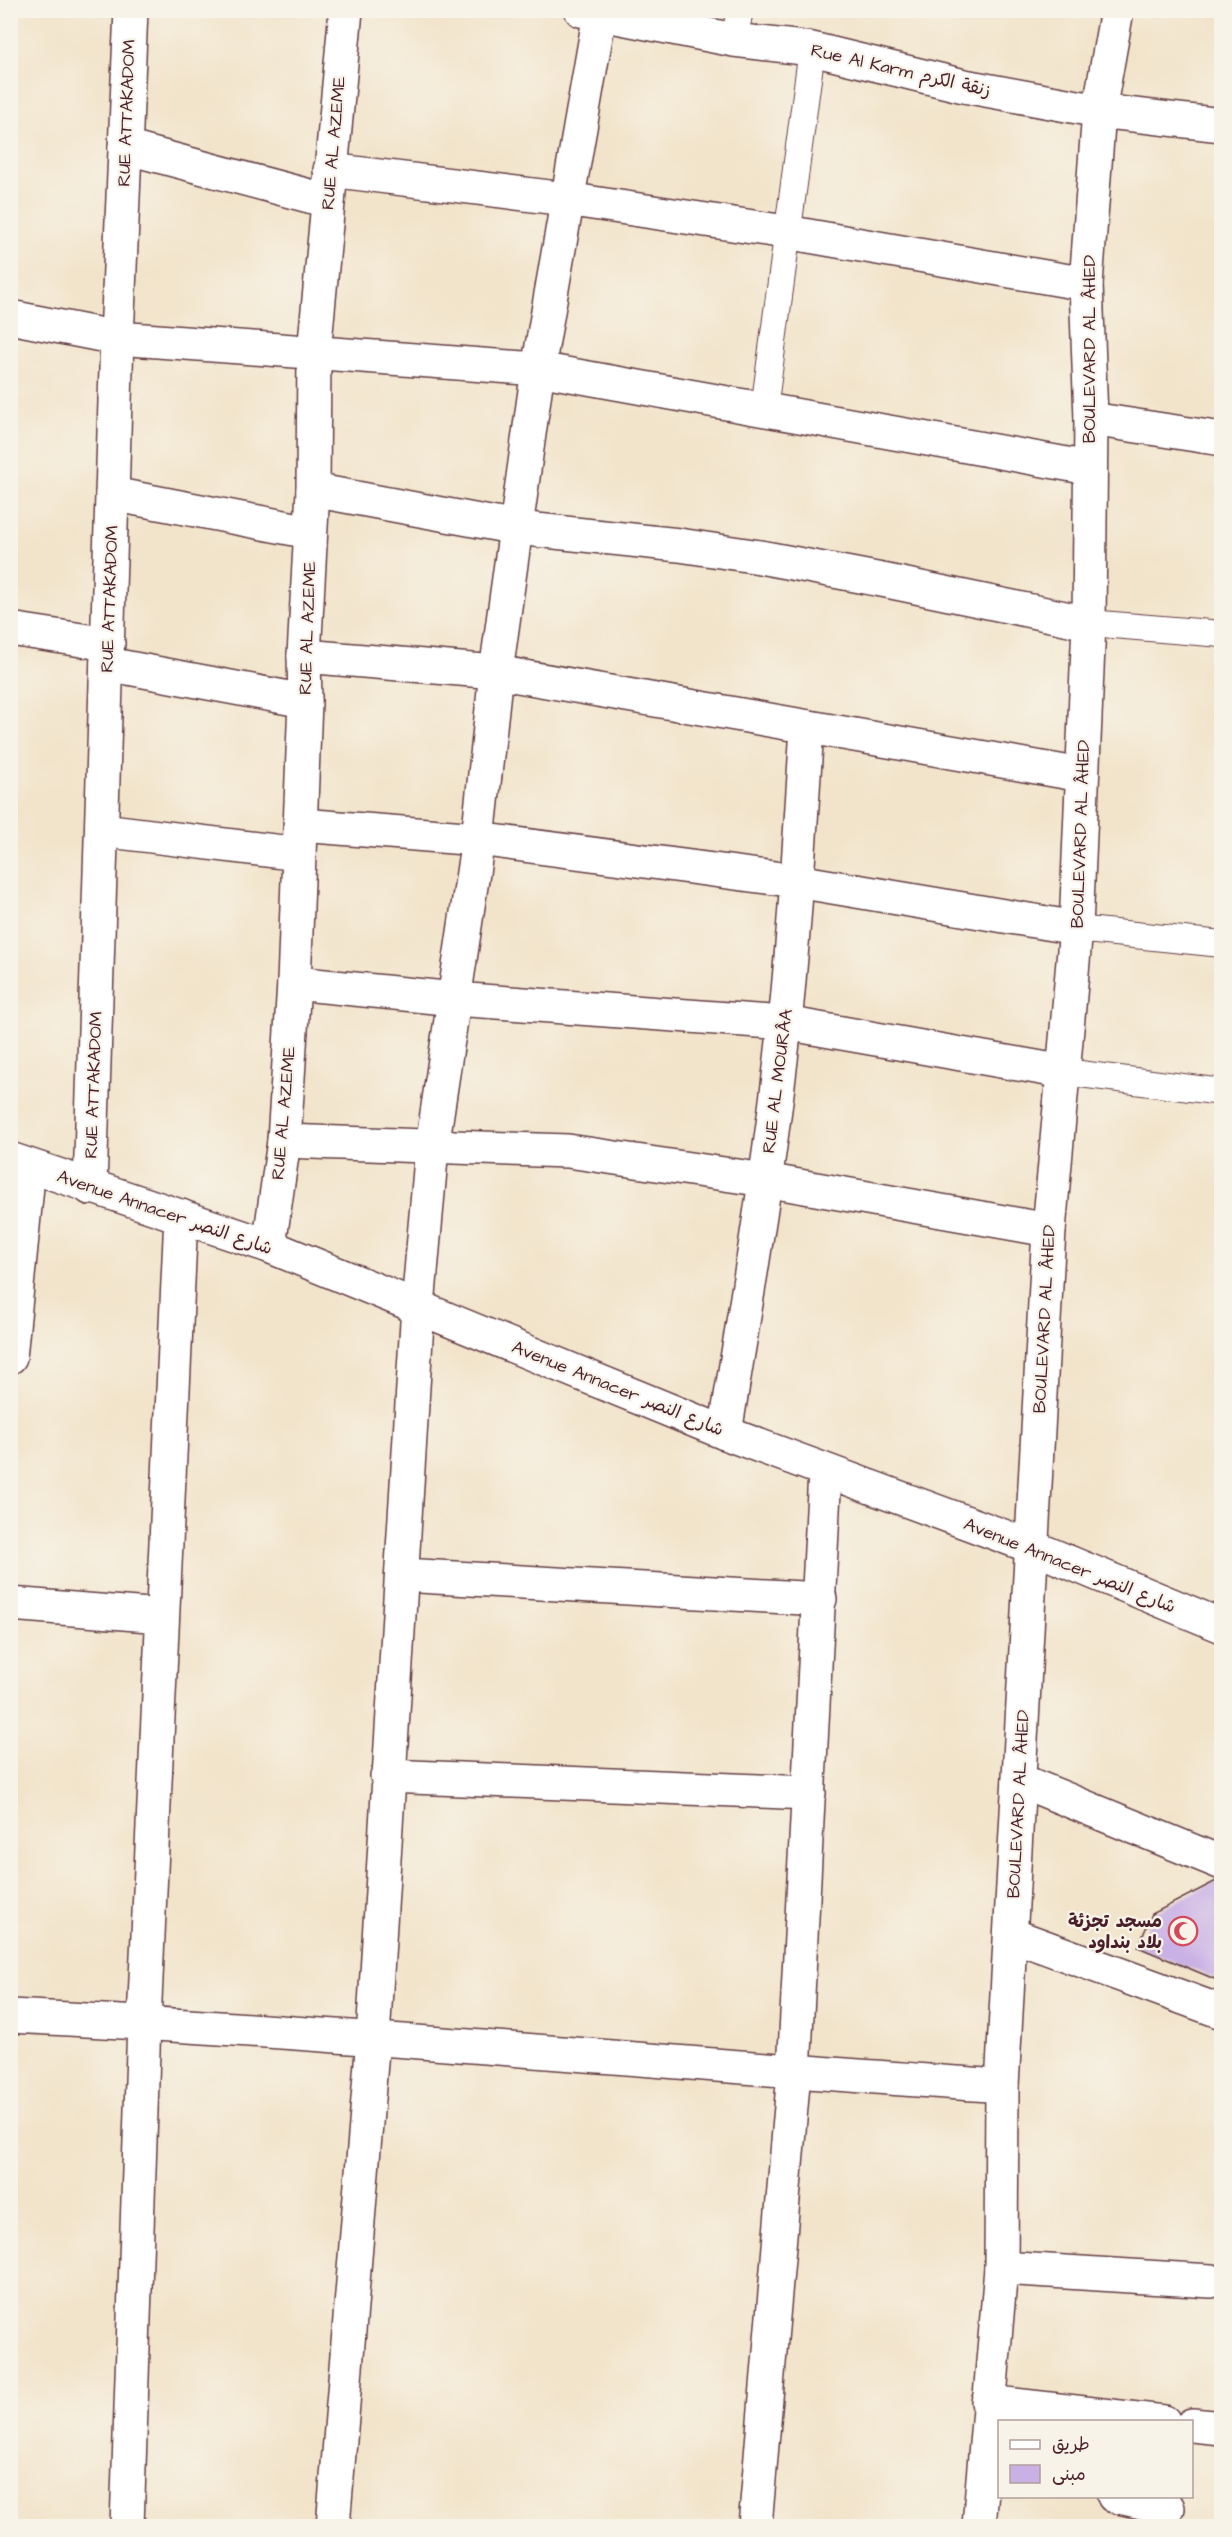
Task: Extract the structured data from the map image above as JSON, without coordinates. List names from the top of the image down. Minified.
{"streets":{"street":["Rue Al Karm زنقة الكرم","RUE ATTAKADOM","RUE AL AZEME","BOULEVARD AL ÂHED","RUE AL MOURÂA","Avenue Annacer شارع النصر"]},"crossings":[["Rue Al Karm زنقة الكرم","BOULEVARD AL ÂHED"],["RUE ATTAKADOM","Avenue Annacer شارع النصر"],["RUE AL AZEME","Avenue Annacer شارع النصر"],["BOULEVARD AL ÂHED","Avenue Annacer شارع النصر"],["RUE AL MOURÂA","Avenue Annacer شارع النصر"]],"places":{"mosque":["مسجد تجزئة بلاد بنداود"]},"legend":["طريق","مبنى"]}
